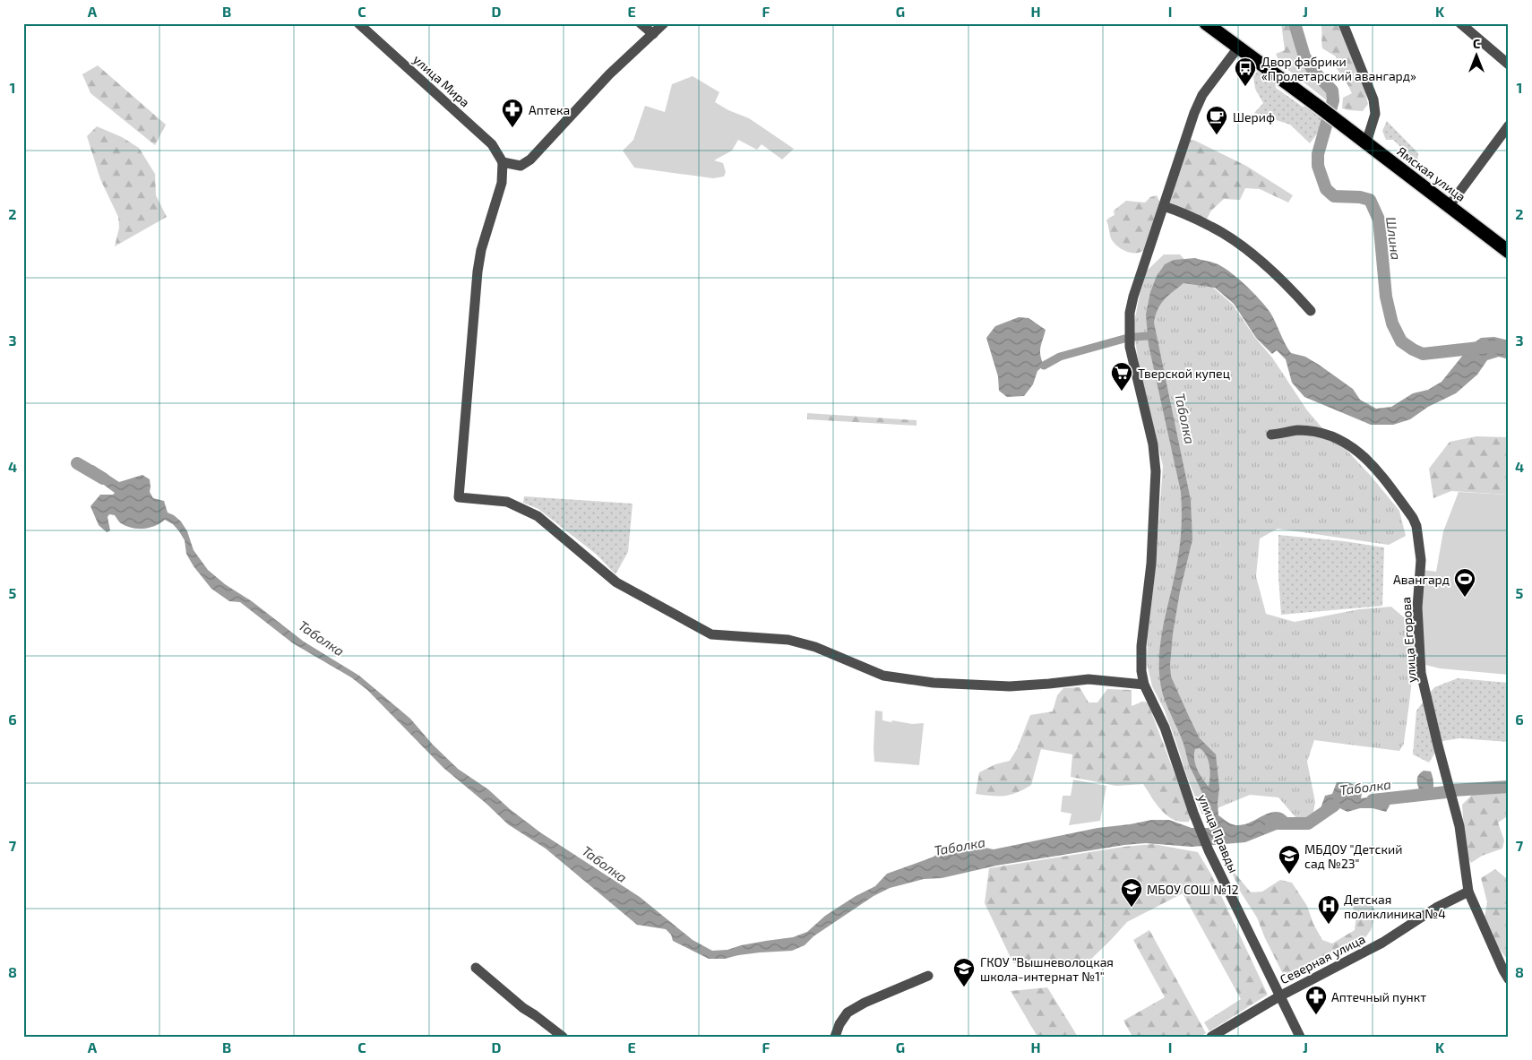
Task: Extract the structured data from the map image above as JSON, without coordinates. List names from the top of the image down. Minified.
{"streets":{"highway":["Ямская улица"],"street":["улица Мира","улица Егорова","улица Правды","Северная улица"]},"crossings":[["Ямская улица","улица Правды"],["улица Егорова","Северная улица"],["улица Правды","Северная улица"]],"water":["Шлина","Таболка"],"places":{"bus stop":["Двор фабрики «Пролетарский авангард»"],"pharmacy":["Аптека","Аптечный пункт"],"cafe":["Шериф"],"supermarket":["Тверской купец"],"sports":["Авангард"],"school or university":["МБДОУ \"Детский сад №23\"","МБОУ СОШ №12","ГКОУ \"Вышневолоцкая школа-интернат №1\""],"hospital":["Детская поликлиника №4"]},"north":"top","grid":{"columns":["A","B","C","D","E","F","G","H","I","J","K"],"rows":["1","2","3","4","5","6","7","8"]}}
